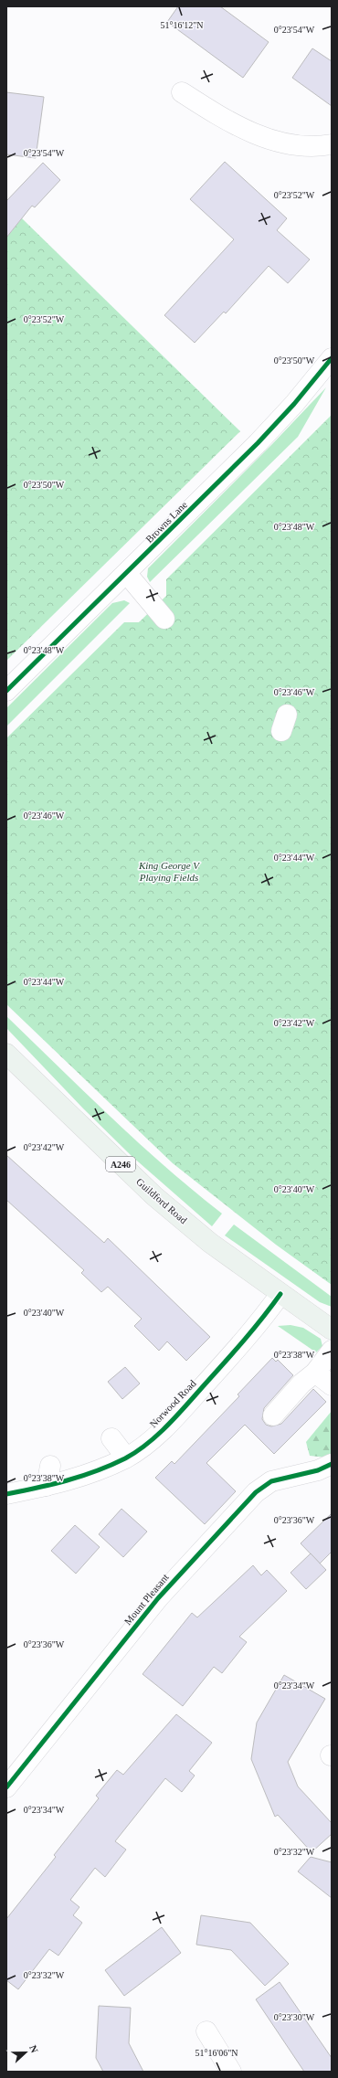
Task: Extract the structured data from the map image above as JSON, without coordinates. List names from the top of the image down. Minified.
{"streets":{"main road":["A246","Guildford Road"],"street":["Browns Lane","Norwood Road","Mount Pleasant"]},"crossings":[["Guildford Road","Norwood Road"]],"parks":["King George V Playing Fields"],"north":"right","coordinates":["51°16'12\"N","0°23'54\"W","0°23'52\"W","0°23'50\"W","0°23'48\"W","0°23'46\"W","0°23'44\"W","0°23'42\"W","0°23'40\"W","0°23'38\"W","0°23'36\"W","0°23'34\"W","0°23'32\"W","0°23'30\"W","51°16'06\"N"]}
